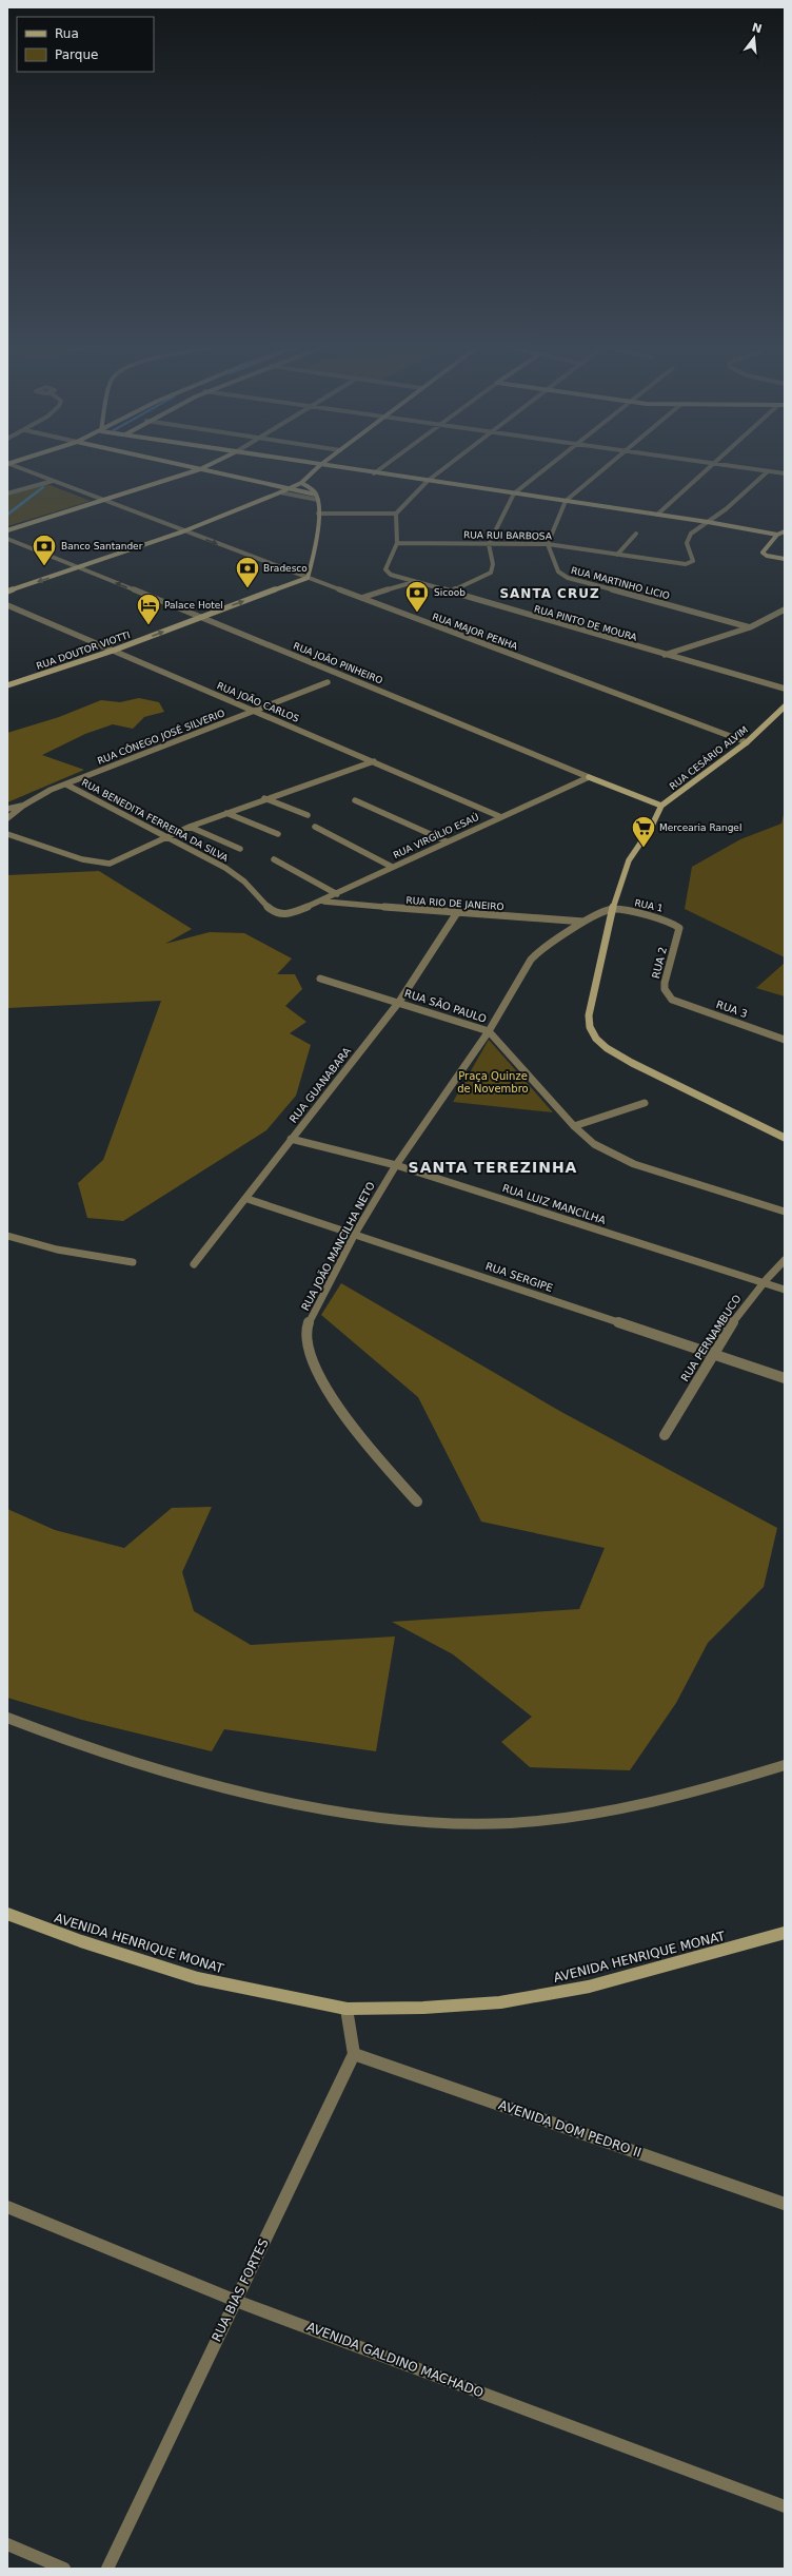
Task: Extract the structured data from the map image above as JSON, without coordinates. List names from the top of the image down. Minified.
{"streets":{"street":["RUA RUI BARBOSA","RUA MARTINHO LICIO","RUA PINTO DE MOURA","RUA MAJOR PENHA","RUA DOUTOR VIOTTI","RUA JOÃO PINHEIRO","RUA JOÃO CARLOS","RUA CÔNEGO JOSÉ SILVERIO","RUA CESÁRIO ALVIM","RUA BENEDITA FERREIRA DA SILVA","RUA VIRGÍLIO ESAÚ","RUA RIO DE JANEIRO","RUA 1","RUA 2","RUA SÃO PAULO","RUA 3","RUA GUANABARA","RUA LUIZ MANCILHA","RUA JOÃO MANCILHA NETO","RUA SERGIPE","RUA PERNAMBUCO","AVENIDA HENRIQUE MONAT","AVENIDA DOM PEDRO II","RUA BIAS FORTES","AVENIDA GALDINO MACHADO"]},"crossings":[["RUA RUI BARBOSA","RUA MARTINHO LICIO"],["RUA RUI BARBOSA","RUA PINTO DE MOURA"],["RUA MAJOR PENHA","RUA DOUTOR VIOTTI"],["RUA MAJOR PENHA","RUA CESÁRIO ALVIM"],["RUA DOUTOR VIOTTI","RUA JOÃO PINHEIRO"],["RUA DOUTOR VIOTTI","RUA JOÃO CARLOS"],["RUA JOÃO PINHEIRO","RUA CESÁRIO ALVIM"],["RUA JOÃO PINHEIRO","RUA VIRGÍLIO ESAÚ"],["RUA JOÃO CARLOS","RUA CÔNEGO JOSÉ SILVERIO"],["RUA JOÃO CARLOS","RUA VIRGÍLIO ESAÚ"],["RUA CÔNEGO JOSÉ SILVERIO","RUA BENEDITA FERREIRA DA SILVA"],["RUA BENEDITA FERREIRA DA SILVA","RUA VIRGÍLIO ESAÚ"],["RUA VIRGÍLIO ESAÚ","RUA RIO DE JANEIRO"],["RUA RIO DE JANEIRO","RUA GUANABARA"],["RUA RIO DE JANEIRO","RUA JOÃO MANCILHA NETO"],["RUA 1","RUA 2"],["RUA 1","RUA JOÃO MANCILHA NETO"],["RUA 2","RUA 3"],["RUA SÃO PAULO","RUA GUANABARA"],["RUA SÃO PAULO","RUA JOÃO MANCILHA NETO"],["RUA GUANABARA","RUA LUIZ MANCILHA"],["RUA GUANABARA","RUA SERGIPE"],["RUA LUIZ MANCILHA","RUA JOÃO MANCILHA NETO"],["RUA LUIZ MANCILHA","RUA PERNAMBUCO"],["RUA JOÃO MANCILHA NETO","RUA SERGIPE"],["RUA SERGIPE","RUA PERNAMBUCO"],["AVENIDA DOM PEDRO II","RUA BIAS FORTES"],["RUA BIAS FORTES","AVENIDA GALDINO MACHADO"]],"one_way":["RUA DOUTOR VIOTTI"],"districts":["SANTA CRUZ","SANTA TEREZINHA"],"parks":["Praça Quinze de Novembro"],"places":{"bank":["Banco Santander","Bradesco","Sicoob"],"hotel":["Palace Hotel"],"supermarket":["Mercearia Rangel"]},"legend":["Rua","Parque"],"north":"top"}
